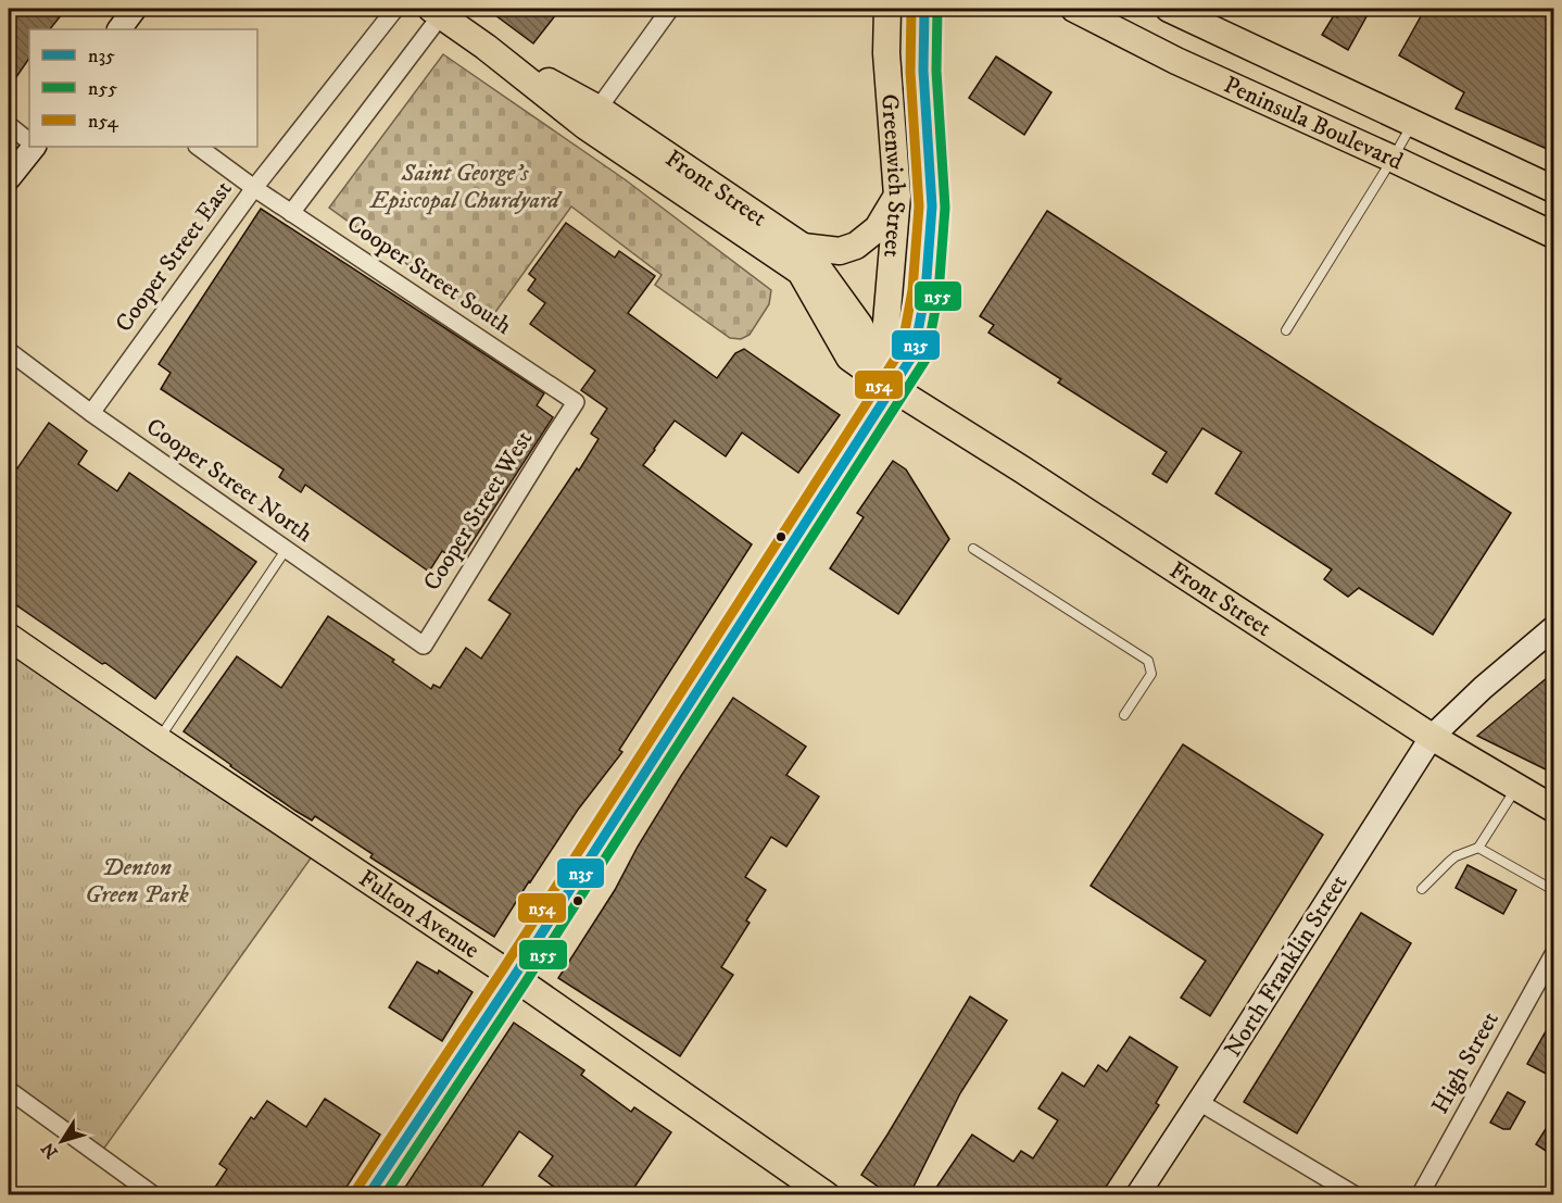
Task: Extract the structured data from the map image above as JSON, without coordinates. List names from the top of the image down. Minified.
{"streets":{"main road":["Peninsula Boulevard","Greenwich Street","Front Street","Fulton Avenue","North Franklin Street"],"street":["Cooper Street East","Cooper Street South","Cooper Street North","Cooper Street West","High Street"]},"crossings":[["Greenwich Street","Front Street"],["Front Street","North Franklin Street"],["Cooper Street East","Cooper Street South"],["Cooper Street East","Cooper Street North"],["Cooper Street South","Cooper Street West"],["Cooper Street North","Cooper Street West"]],"parks":["Saint George's Episcopal Churdyard","Denton Green Park"],"lines":["transit line n35","transit line n55","transit line n54"],"legend":["n35","n55","n54"],"north":"bottom left"}
